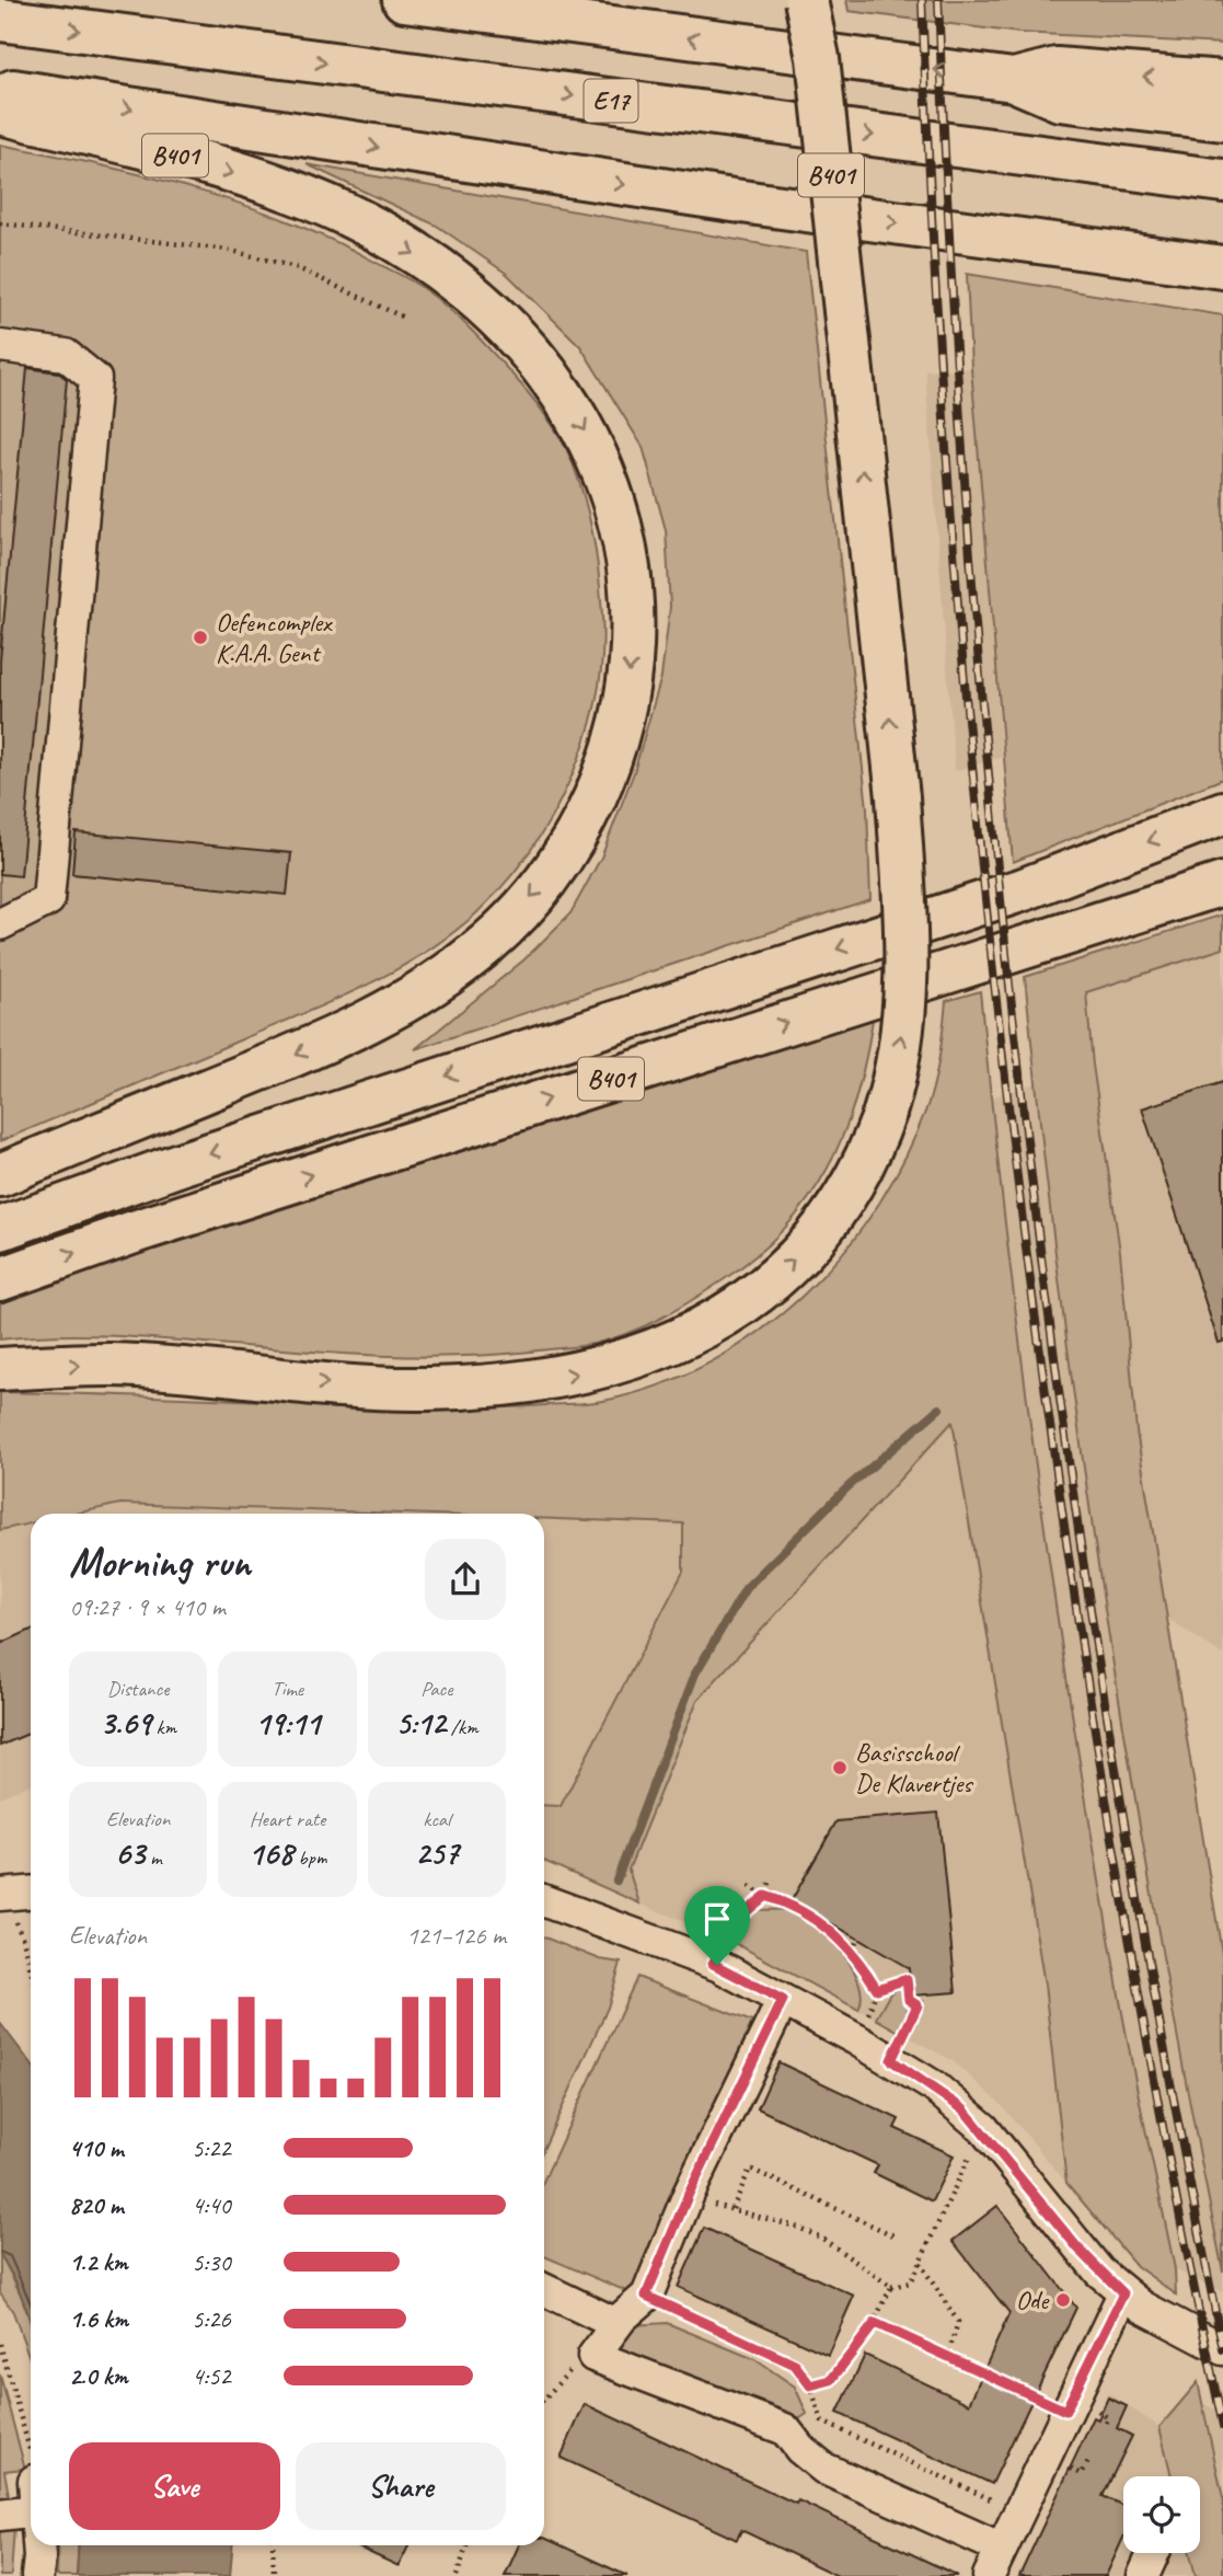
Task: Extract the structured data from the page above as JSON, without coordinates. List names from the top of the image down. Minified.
{"streets":{"highway":["E17","B401"]},"places":["Oefencomplex K.A.A. Gent","Basisschool De Klavertjes","Ode"],"page":{"heading":["Morning run","09:27 · 9 × 410 m"],"stats":[["Distance","3.69 km"],["Time","19:11"],["Pace","5:12 /km"],["Elevation","63 m"],["Heart rate","168 bpm"],["kcal","257"]],"chart":["Elevation","121–126 m"],"list":[{"name":"410 m","note":"5:22"},{"name":"820 m","note":"4:40"},{"name":"1.2 km","note":"5:30"},{"name":"1.6 km","note":"5:26"},{"name":"2.0 km","note":"4:52"}],"buttons":["Save","Share"]}}
